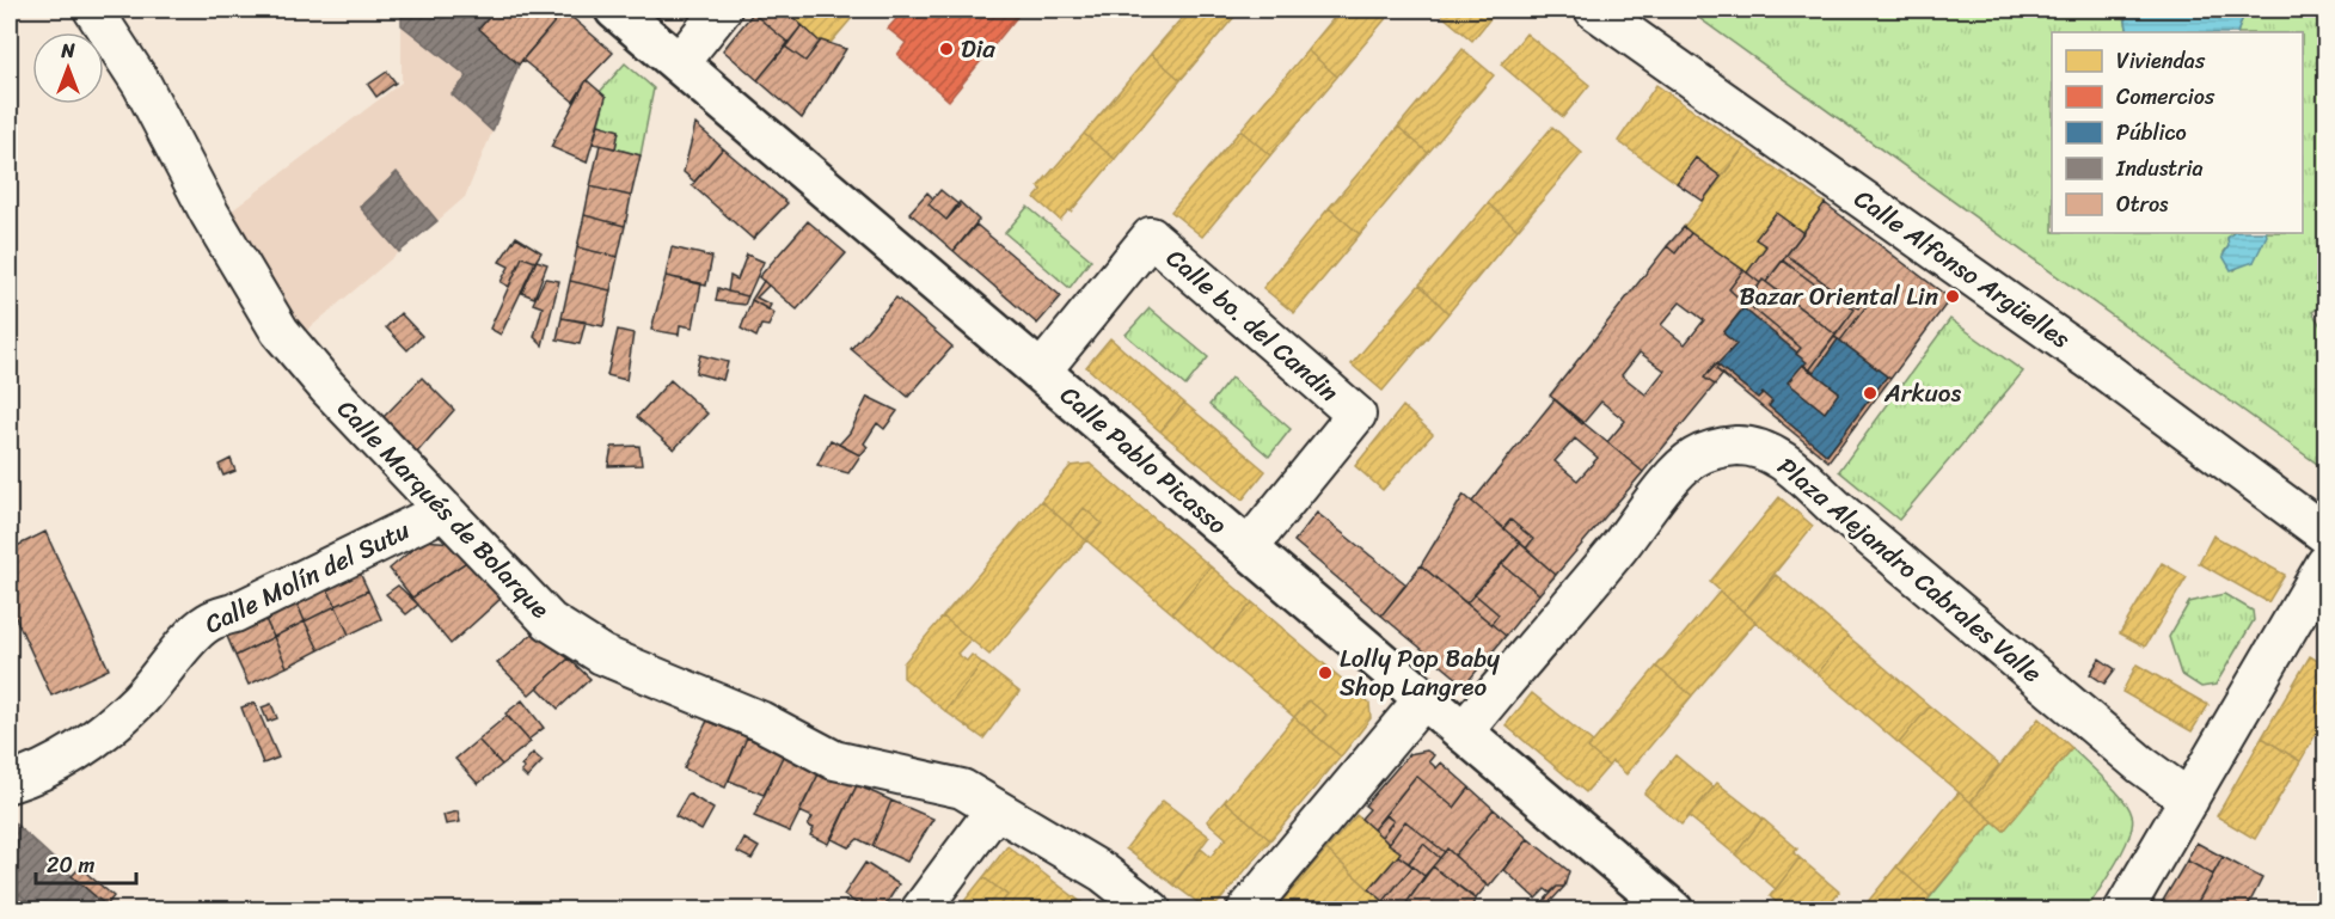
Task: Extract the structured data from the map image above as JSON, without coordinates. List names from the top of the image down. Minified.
{"streets":{"street":["Calle Alfonso Argüelles","Calle bo. del Candin","Calle Pablo Picasso","Calle Marqués de Bolarque","Plaza Alejandro Cabrales Valle","Calle Molín del Sutu"]},"crossings":[["Calle bo. del Candin","Calle Pablo Picasso"],["Calle Pablo Picasso","Plaza Alejandro Cabrales Valle"],["Calle Marqués de Bolarque","Calle Molín del Sutu"]],"places":["Dia","Bazar Oriental Lin","Arkuos","Lolly Pop Baby Shop Langreo"],"legend":["Viviendas","Comercios","Público","Industria","Otros"],"scale_bar":"20 m","north":"top"}
